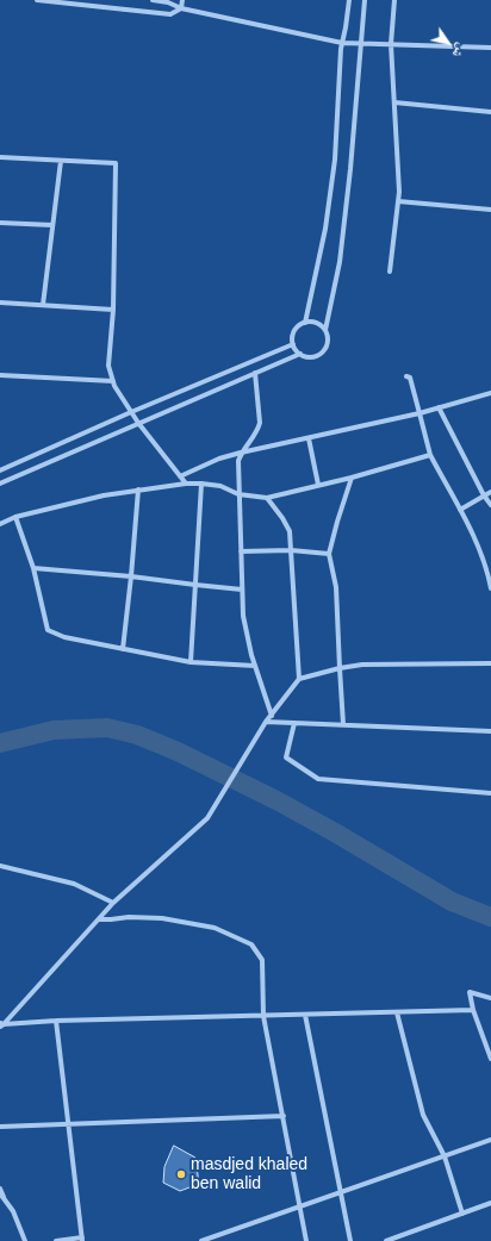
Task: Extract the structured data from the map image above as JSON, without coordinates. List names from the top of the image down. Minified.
{"places":["masdjed khaled ben walid"],"north":"bottom right"}
